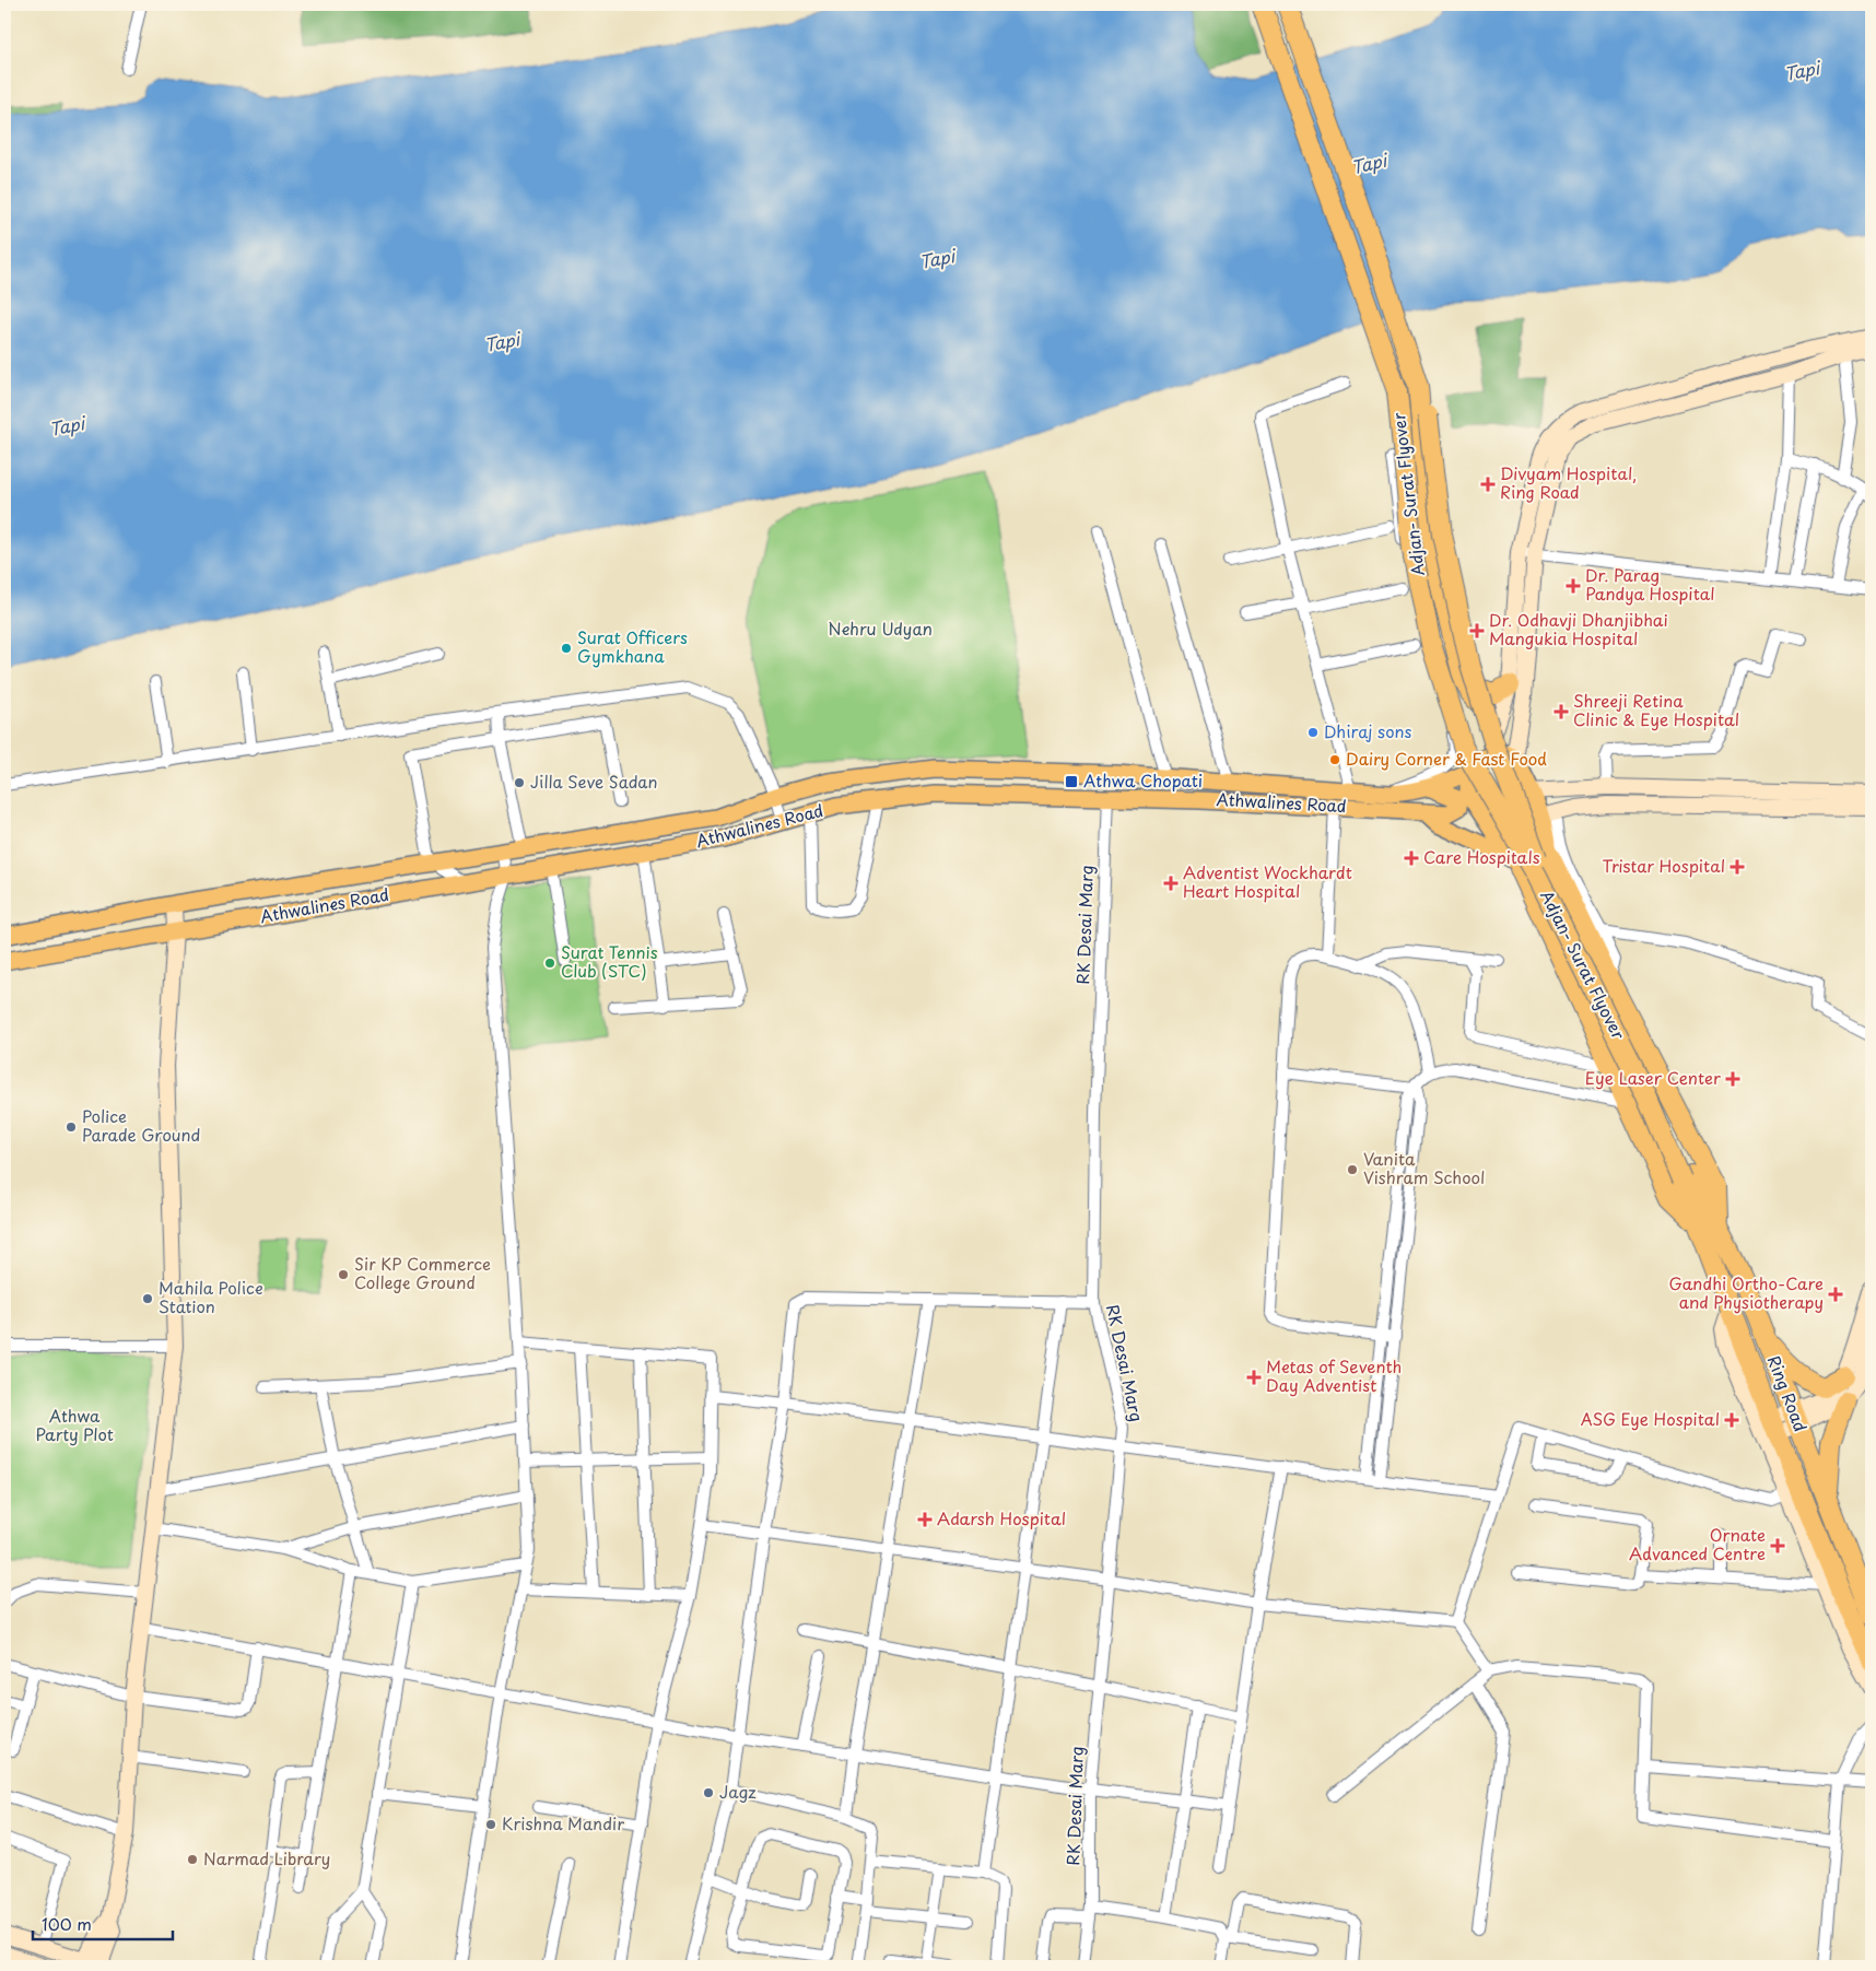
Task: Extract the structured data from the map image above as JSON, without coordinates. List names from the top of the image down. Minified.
{"streets":{"highway":["Adjan- Surat Flyover","Ring Road"],"main road":["Athwalines Road"],"street":["RK Desai Marg"]},"crossings":[["Adjan- Surat Flyover","Ring Road"],["Athwalines Road","RK Desai Marg"]],"water":["Tapi"],"parks":["Nehru Udyan","Athwa Party Plot"],"places":{"health":["Divyam Hospital, Ring Road","Dr. Parag Pandya Hospital","Dr. Odhavji Dhanjibhai Mangukia Hospital","Shreeji Retina Clinic & Eye Hospital","Care Hospitals","Tristar Hospital","Adventist Wockhardt Heart Hospital","Eye Laser Center","Gandhi Ortho-Care and Physiotherapy","Metas of Seventh Day Adventist","ASG Eye Hospital","Adarsh Hospital","Ornate Advanced Centre"],"other":["Surat Officers Gymkhana","Dhiraj sons","Dairy Corner & Fast Food","Jilla Seve Sadan","Surat Tennis Club (STC)","Police Parade Ground","Vanita Vishram School","Sir KP Commerce College Ground","Mahila Police Station","Jagz","Krishna Mandir","Narmad Library"],"transit":["Athwa Chopati"]},"scale_bar":"100 m"}
